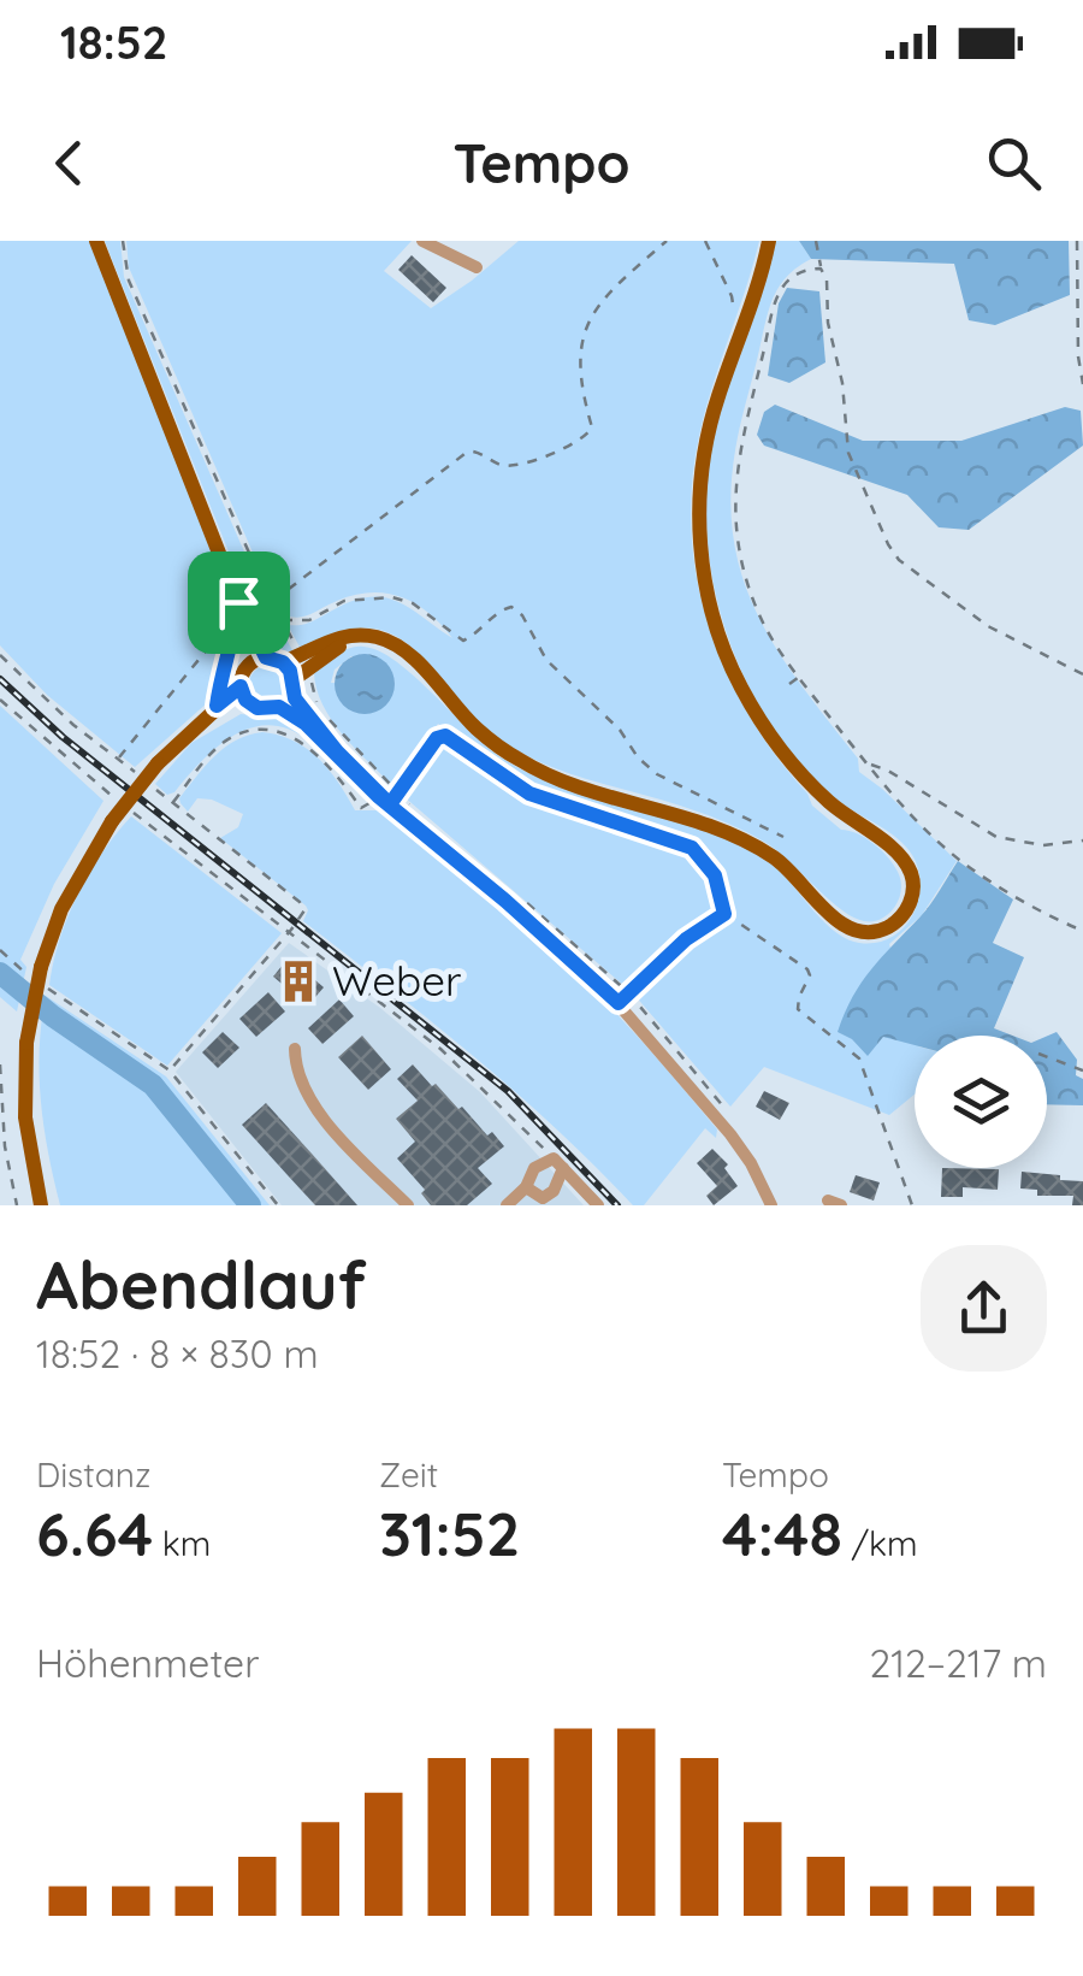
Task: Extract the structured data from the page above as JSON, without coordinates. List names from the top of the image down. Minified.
{"places":{"building":["Weber"]},"page":{"status":"18:52","header":"Tempo","heading":["Abendlauf","18:52 · 8 × 830 m"],"stats":[["Distanz","6.64 km"],["Zeit","31:52"],["Tempo","4:48 /km"]],"chart":["Höhenmeter","212–217 m"]}}
